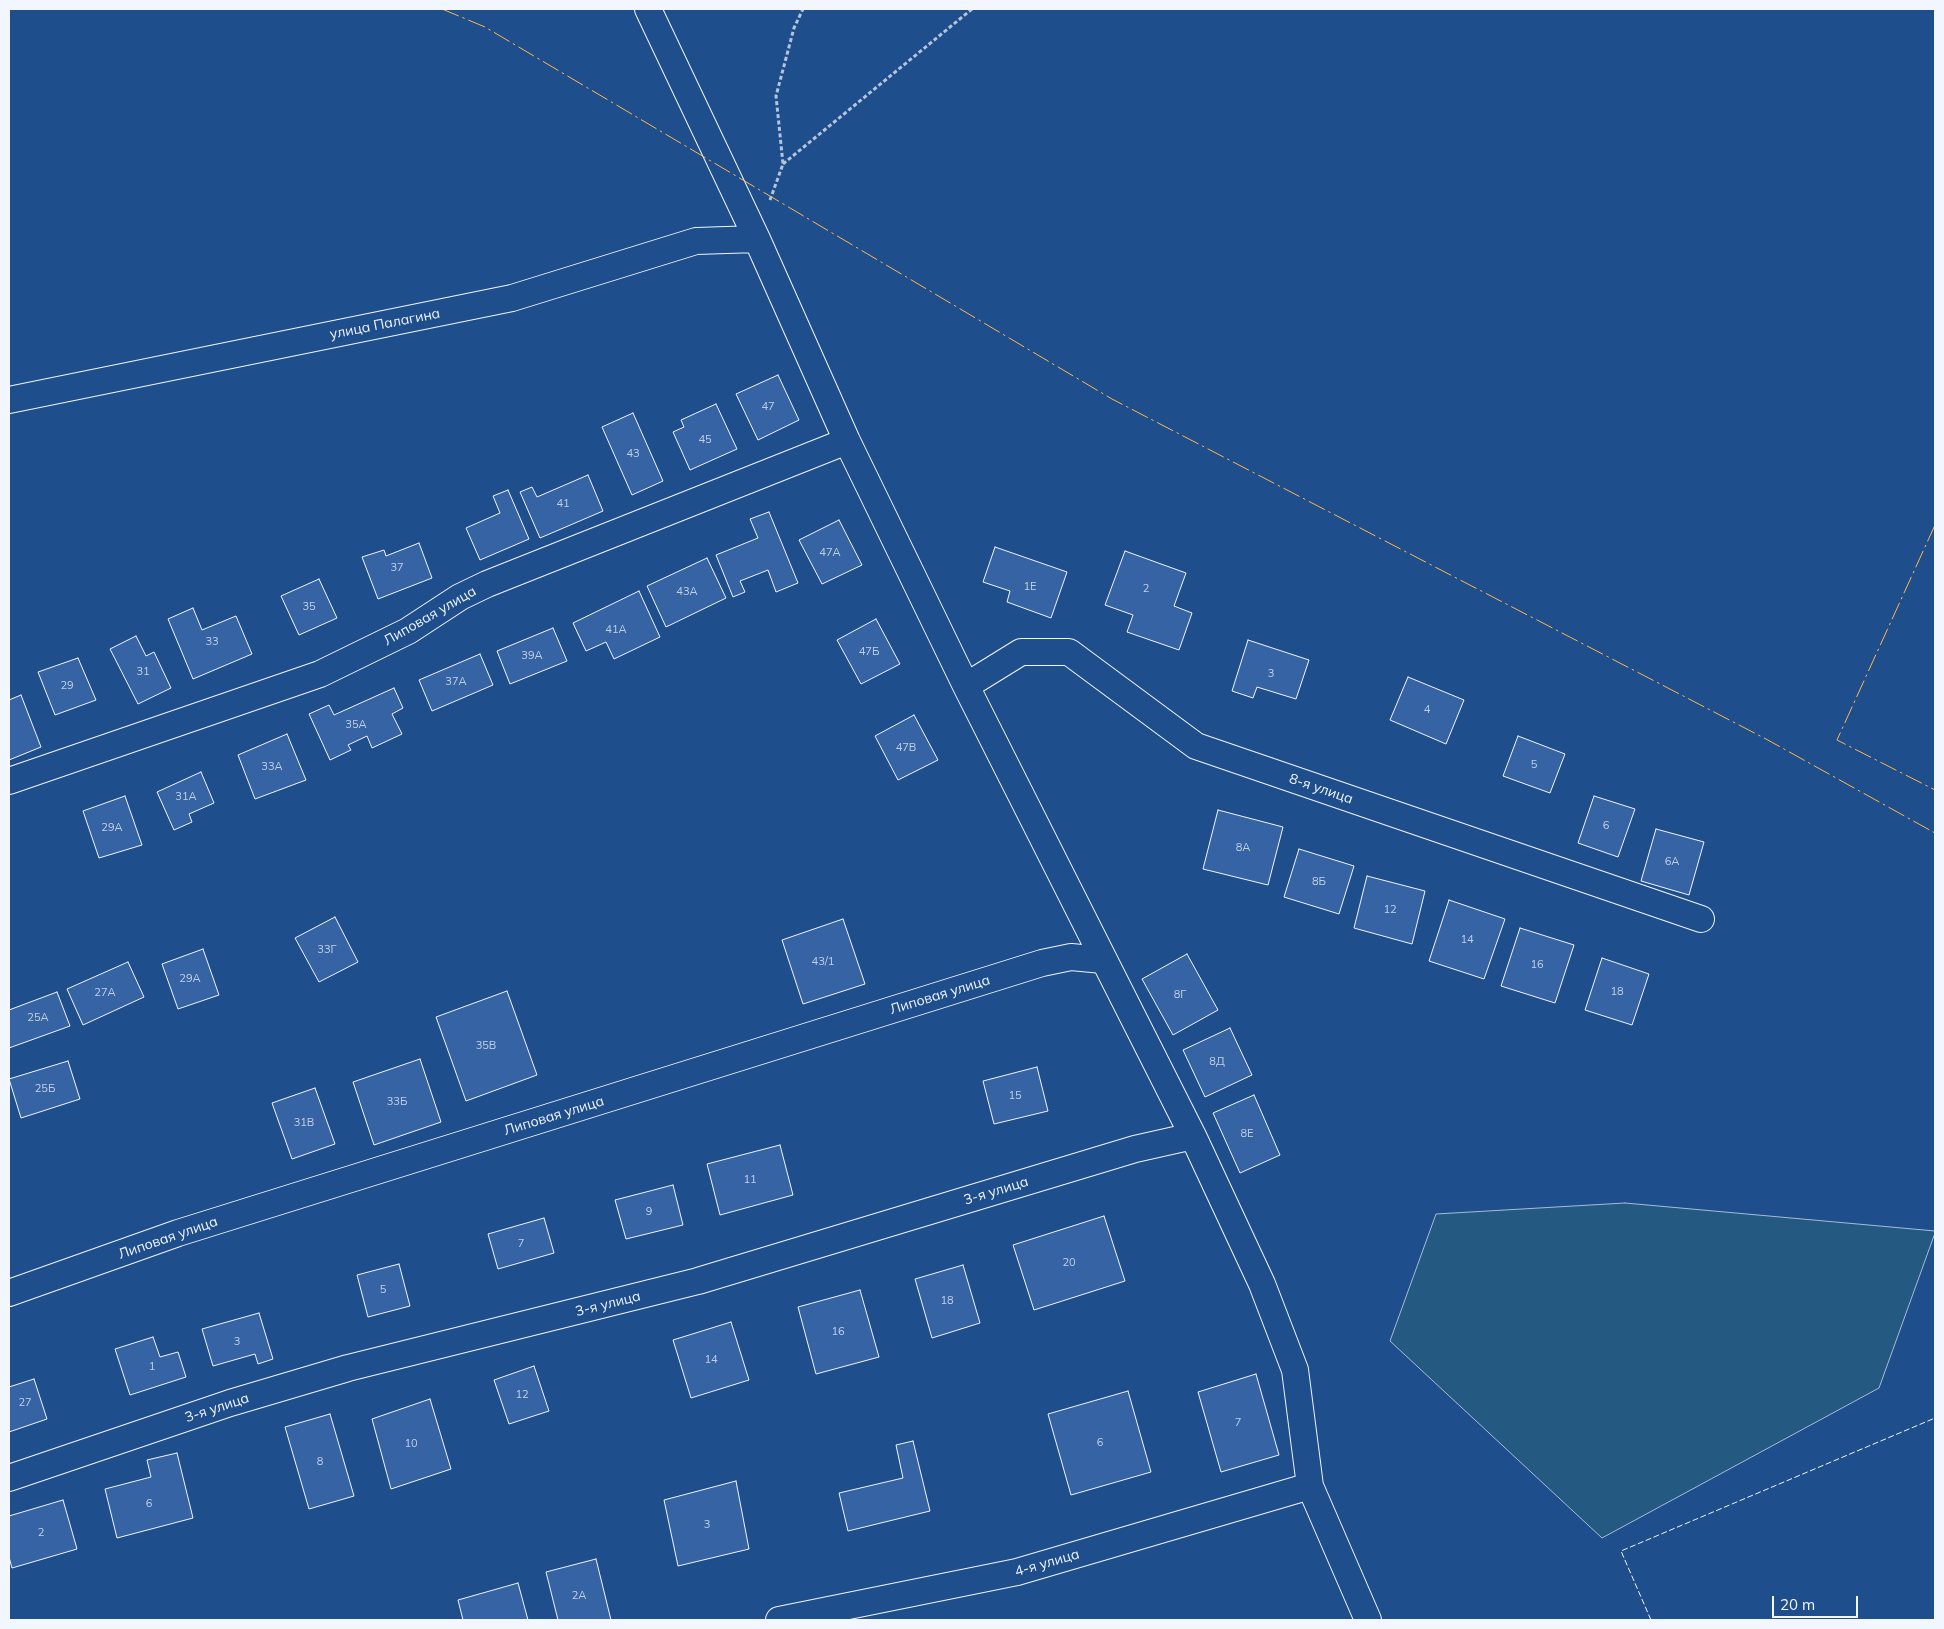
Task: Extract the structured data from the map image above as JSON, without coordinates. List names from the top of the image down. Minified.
{"streets":{"street":["улица Палагина","Липовая улица","8-я улица","3-я улица","4-я улица"]},"house_numbers":["47","45","43","41","47А","37","1Е","2","43А","35","41А","33","47Б","39А","31","3","37А","29","4","35А","47В","5","33А","31А","6","29А","8А","6А","8Б","12","14","33Г","43/1","16","29А","18","27А","8Г","25А","35В","8Д","25Б","15","33Б","31В","8Е","11","9","7","20","5","18","16","3","14","1","12","27","7","6","10","8","6","3","2","2А"],"scale_bar":"20 m"}
